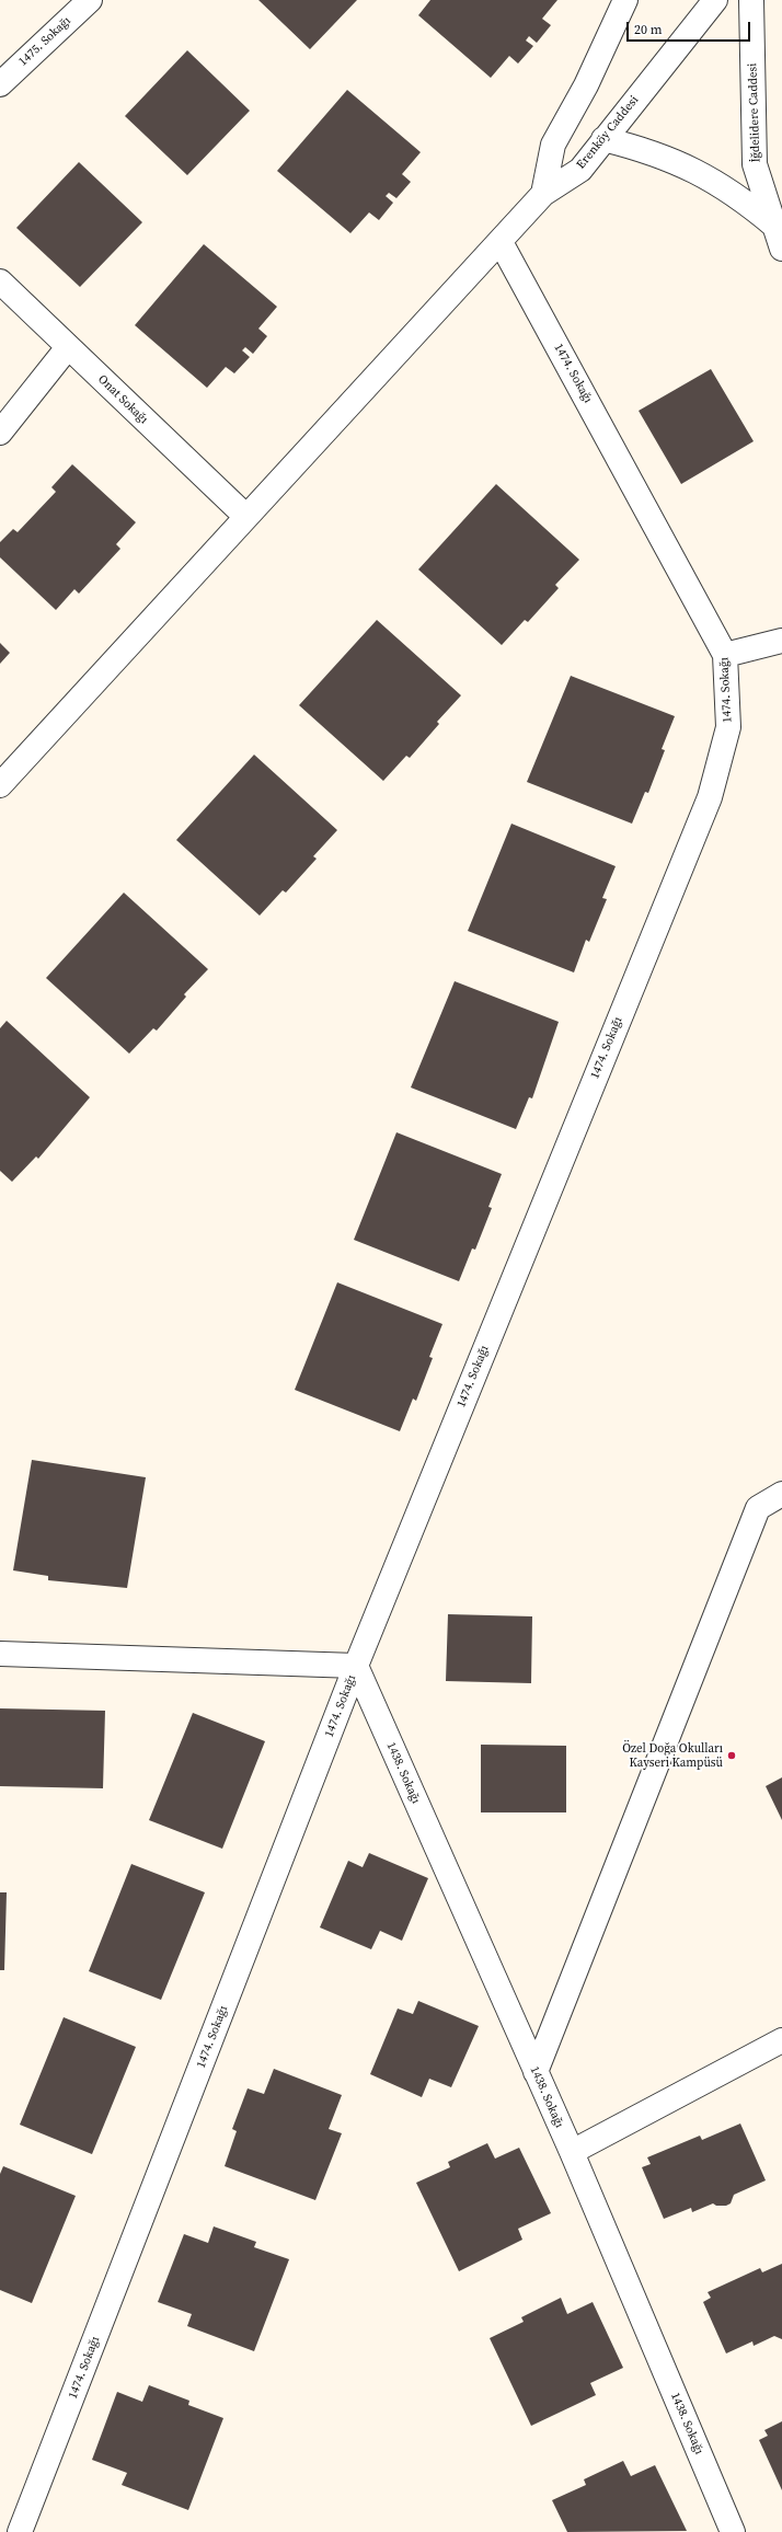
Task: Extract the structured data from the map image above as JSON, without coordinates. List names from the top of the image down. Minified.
{"streets":{"street":["1475. Sokağı","İğdelidere Caddesi","Erenköy Caddesi","1474. Sokağı","Onat Sokağı","1438. Sokağı"]},"crossings":[["1474. Sokağı","1438. Sokağı"]],"places":["Özel Doğa Okulları Kayseri Kampüsü"],"scale_bar":"20 m"}
